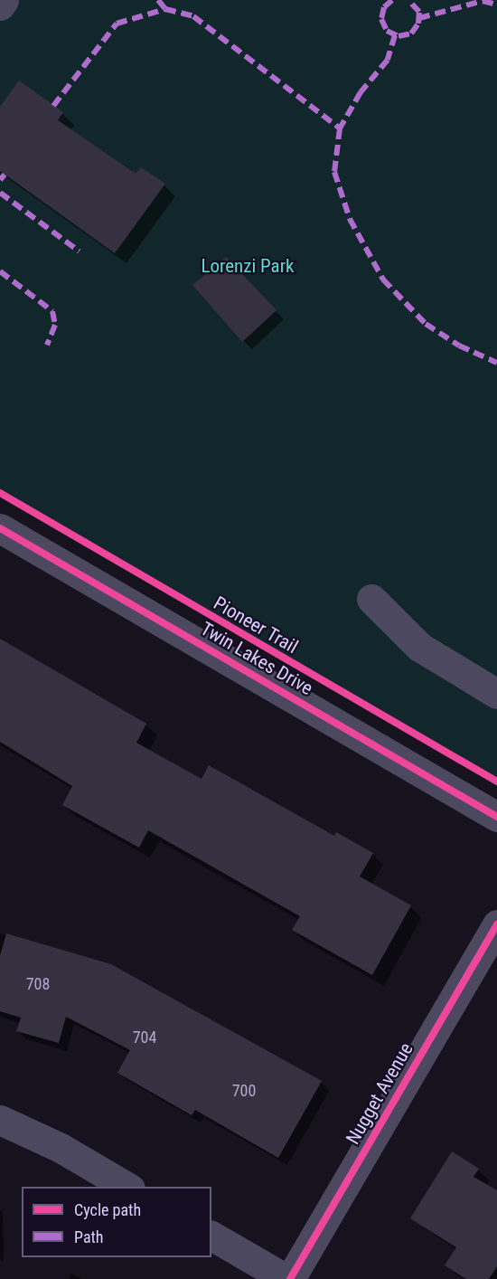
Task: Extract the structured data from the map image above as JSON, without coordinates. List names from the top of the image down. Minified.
{"streets":{"street":["Twin Lakes Drive","Nugget Avenue"],"cycle path":["Pioneer Trail"]},"parks":["Lorenzi Park"],"house_numbers":["708","704","700"],"legend":["Cycle path","Path"]}
